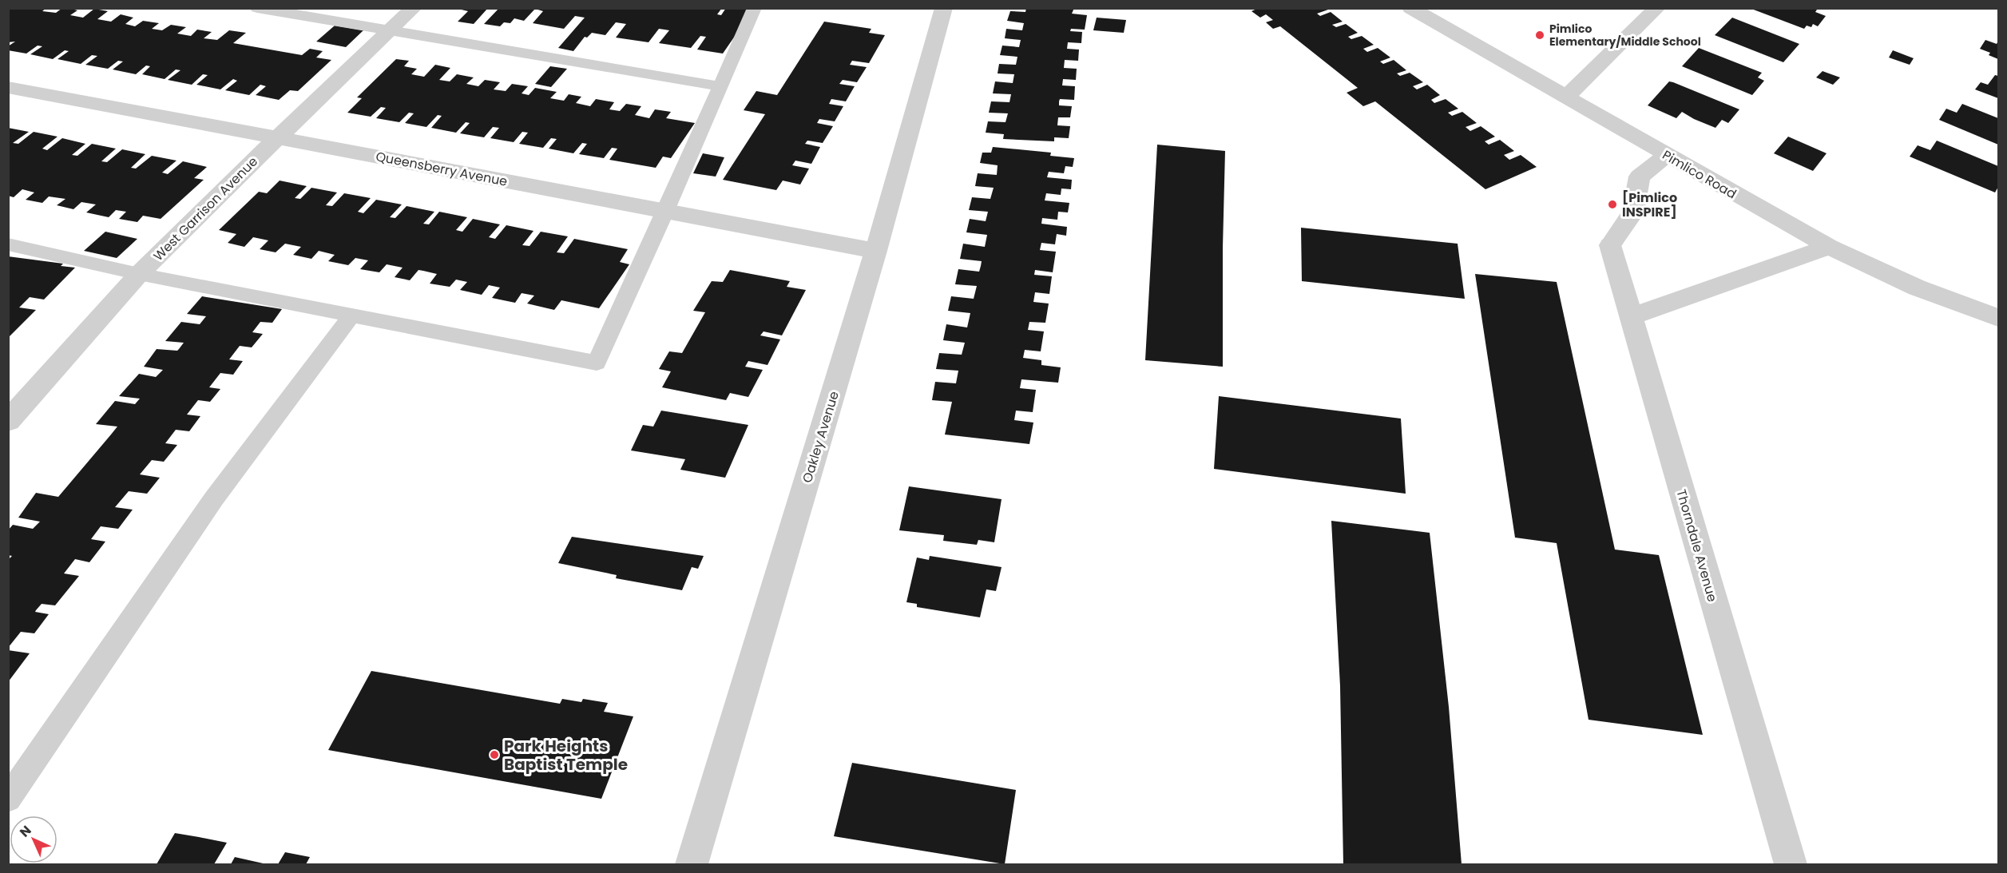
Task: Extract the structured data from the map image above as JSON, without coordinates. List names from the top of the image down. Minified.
{"streets":{"street":["Queensberry Avenue","Pimlico Road","West Garrison Avenue","Oakley Avenue","Thorndale Avenue"]},"crossings":[["Queensberry Avenue","West Garrison Avenue"],["Queensberry Avenue","Oakley Avenue"],["Pimlico Road","Thorndale Avenue"]],"places":["Pimlico Elementary/Middle School","[Pimlico INSPIRE]","Park Heights Baptist Temple"],"north":"top left"}
